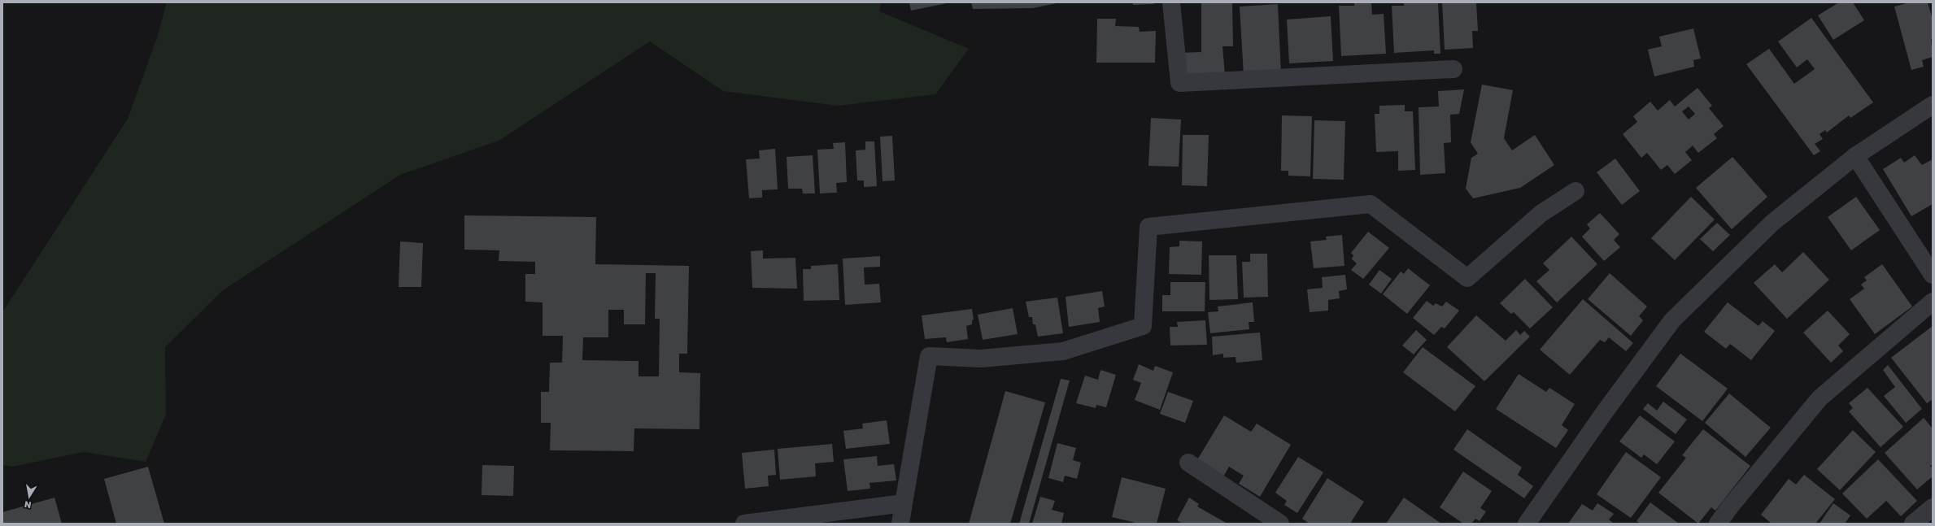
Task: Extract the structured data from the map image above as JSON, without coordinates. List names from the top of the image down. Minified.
{"north":"bottom"}
